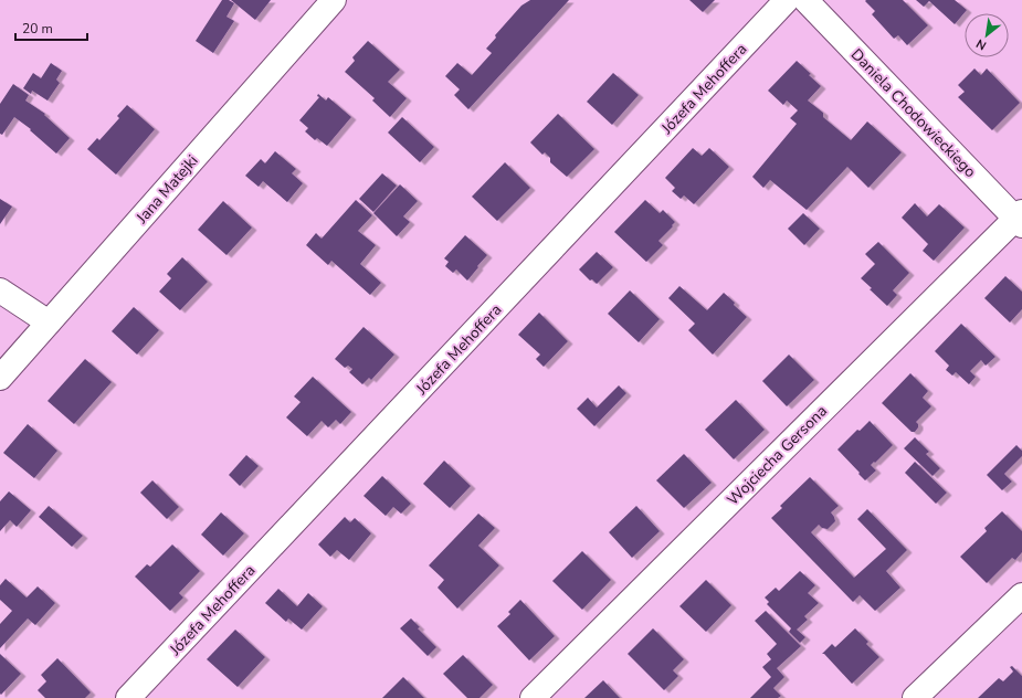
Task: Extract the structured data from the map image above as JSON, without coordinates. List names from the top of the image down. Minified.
{"streets":{"street":["Józefa Mehoffera","Daniela Chodowieckiego","Jana Matejki","Wojciecha Gersona"]},"crossings":[["Daniela Chodowieckiego","Wojciecha Gersona"]],"scale_bar":"20 m","north":"bottom left"}
